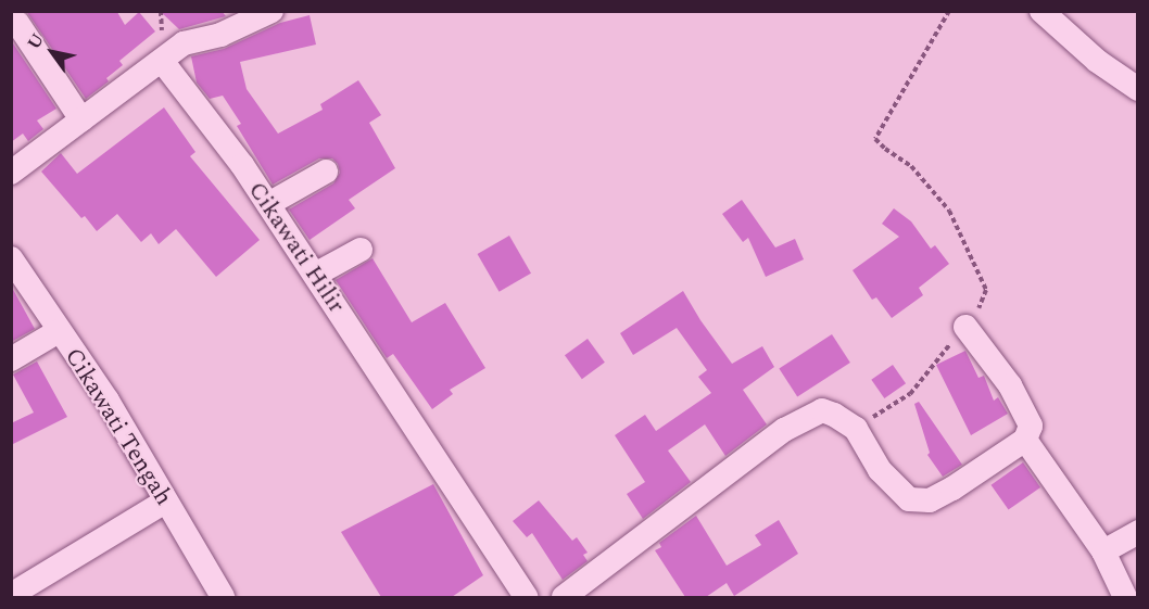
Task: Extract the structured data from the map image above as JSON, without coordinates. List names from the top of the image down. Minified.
{"streets":{"street":["Cikawati Hilir","Cikawati Tengah"]},"north":"top left"}
